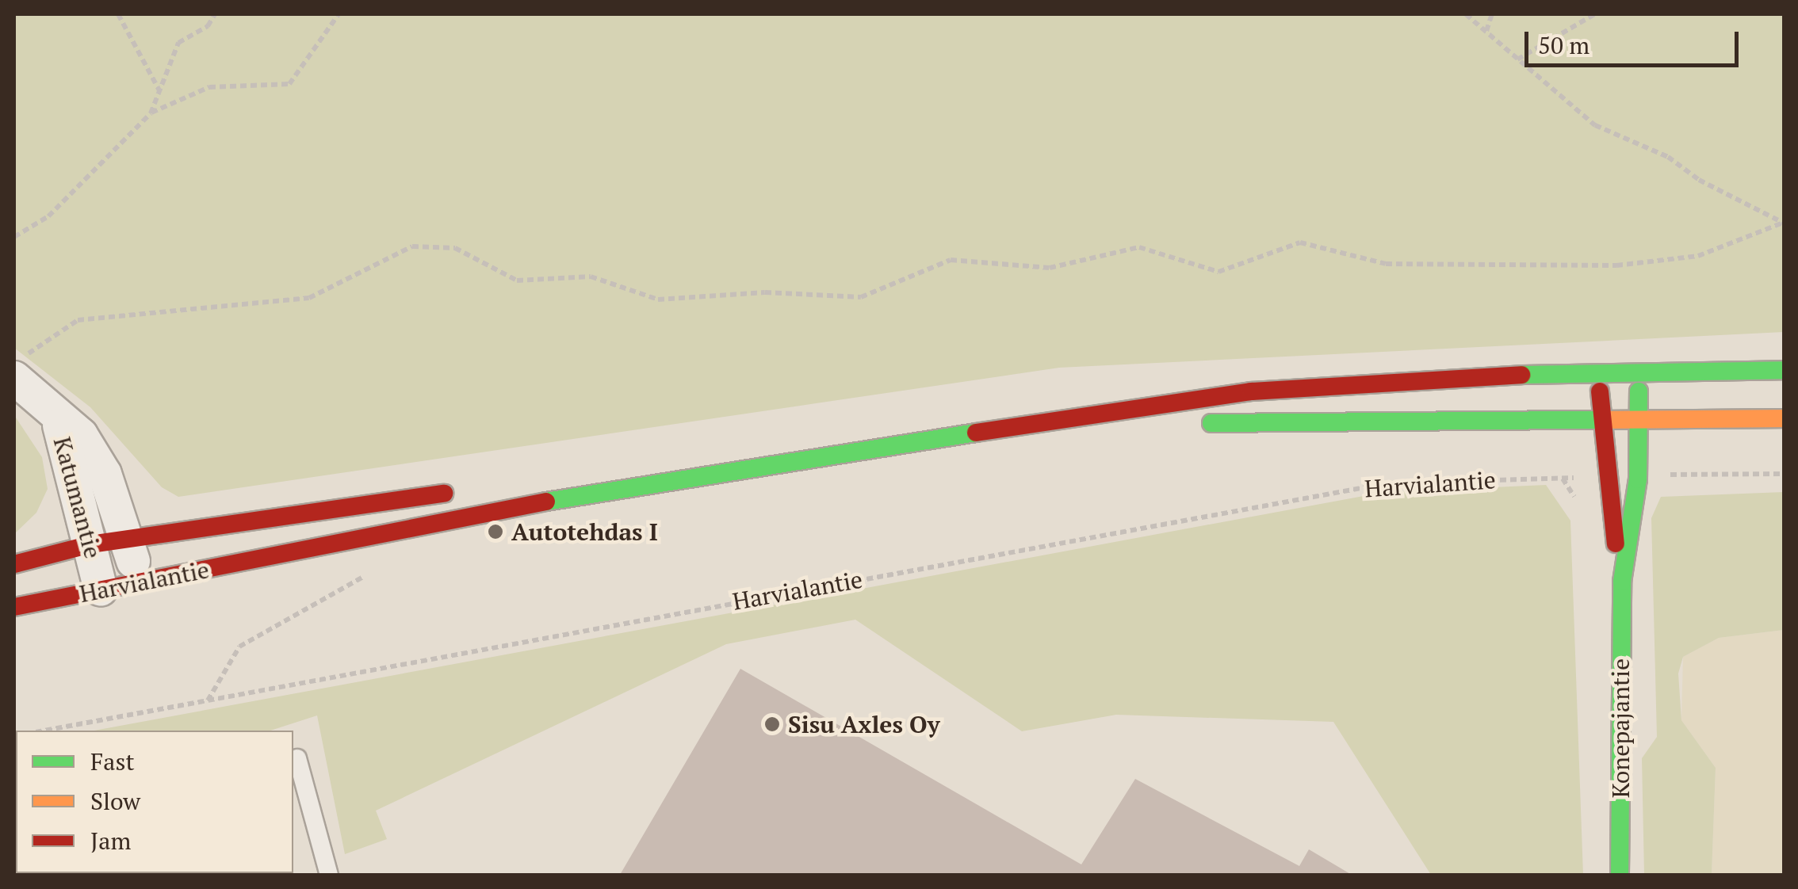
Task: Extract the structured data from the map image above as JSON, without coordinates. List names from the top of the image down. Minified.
{"streets":{"main road":["Harvialantie","Konepajantie"],"street":["Katumantie"]},"crossings":[["Harvialantie","Katumantie"],["Harvialantie","Konepajantie"]],"places":["Autotehdas I","Sisu Axles Oy"],"legend":["Fast","Slow","Jam"],"scale_bar":"50 m"}
